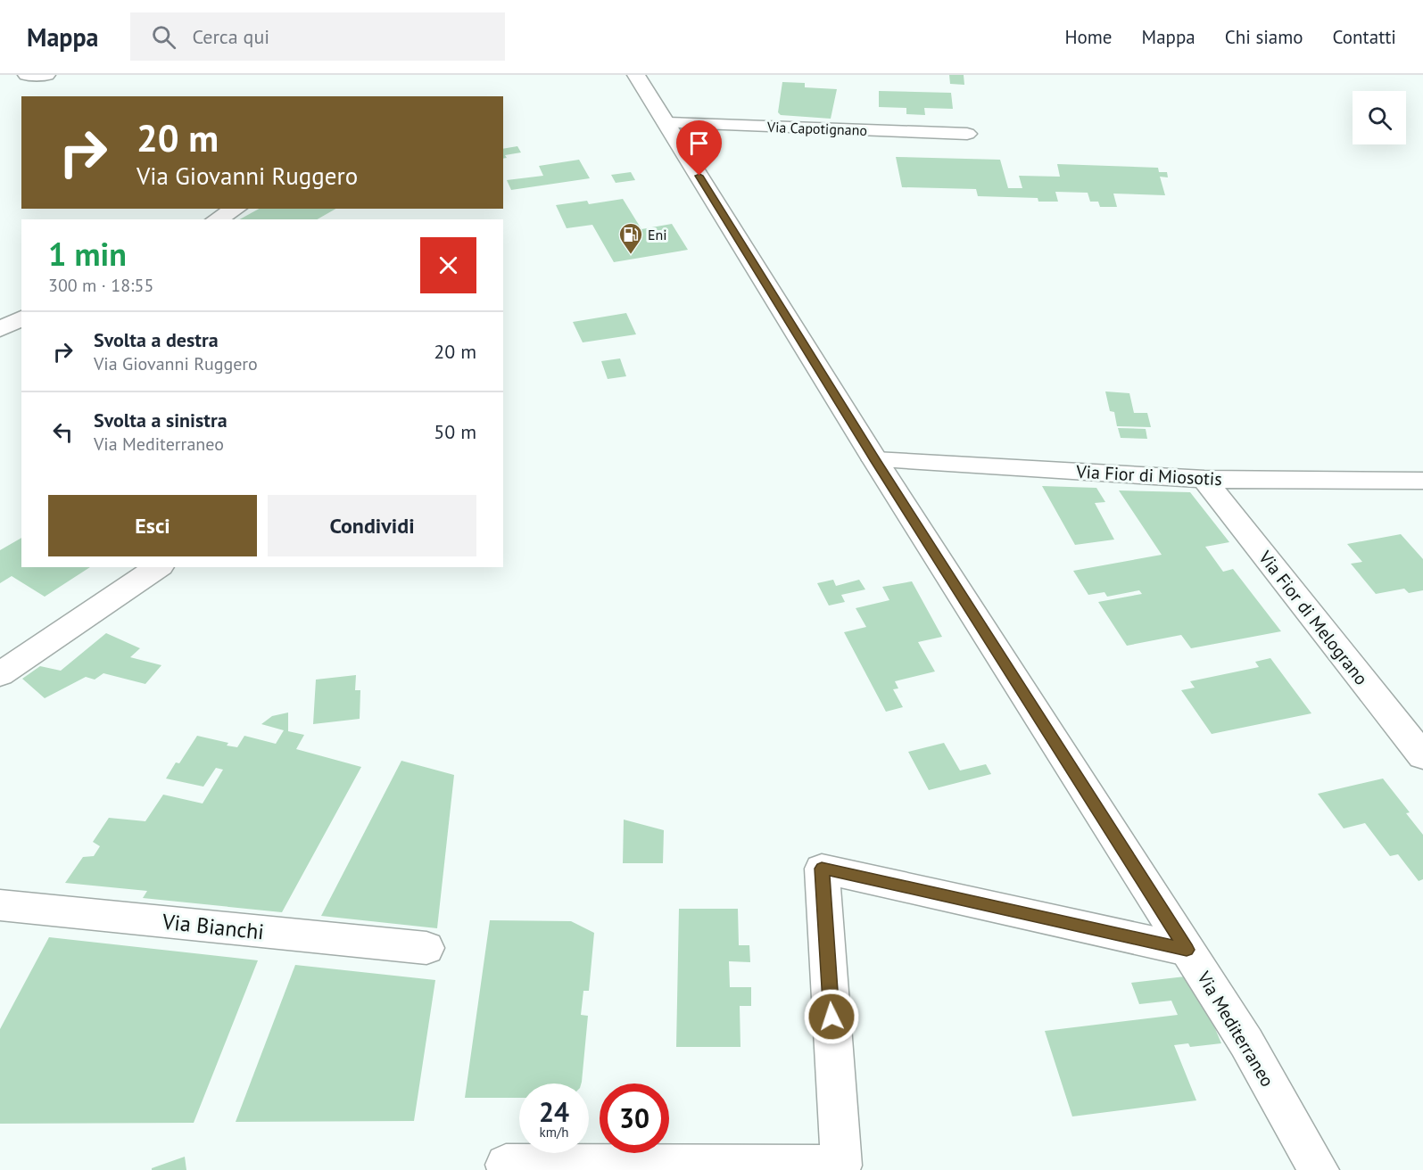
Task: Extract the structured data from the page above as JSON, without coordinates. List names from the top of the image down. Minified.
{"streets":{"street":["Via Capotignano","Via Fior di Miosotis","Via Fior di Melograno","Via Bianchi","Via Mediterraneo"]},"crossings":[["Via Capotignano","Via Mediterraneo"],["Via Fior di Miosotis","Via Fior di Melograno"],["Via Fior di Miosotis","Via Mediterraneo"]],"places":{"fuel station":["Eni"]},"page":{"header":"Mappa","search":"Cerca qui","nav":["Home","Mappa","Chi siamo","Contatti"],"turn":["20 m","Via Giovanni Ruggero"],"heading":["1 min","300 m · 18:55"],"list":[{"name":"Svolta a destra","note":"Via Giovanni Ruggero","value":"20 m"},{"name":"Svolta a sinistra","note":"Via Mediterraneo","value":"50 m"}],"buttons":["Esci","Condividi"],"speed":"24 km/h","limit":"30"}}
